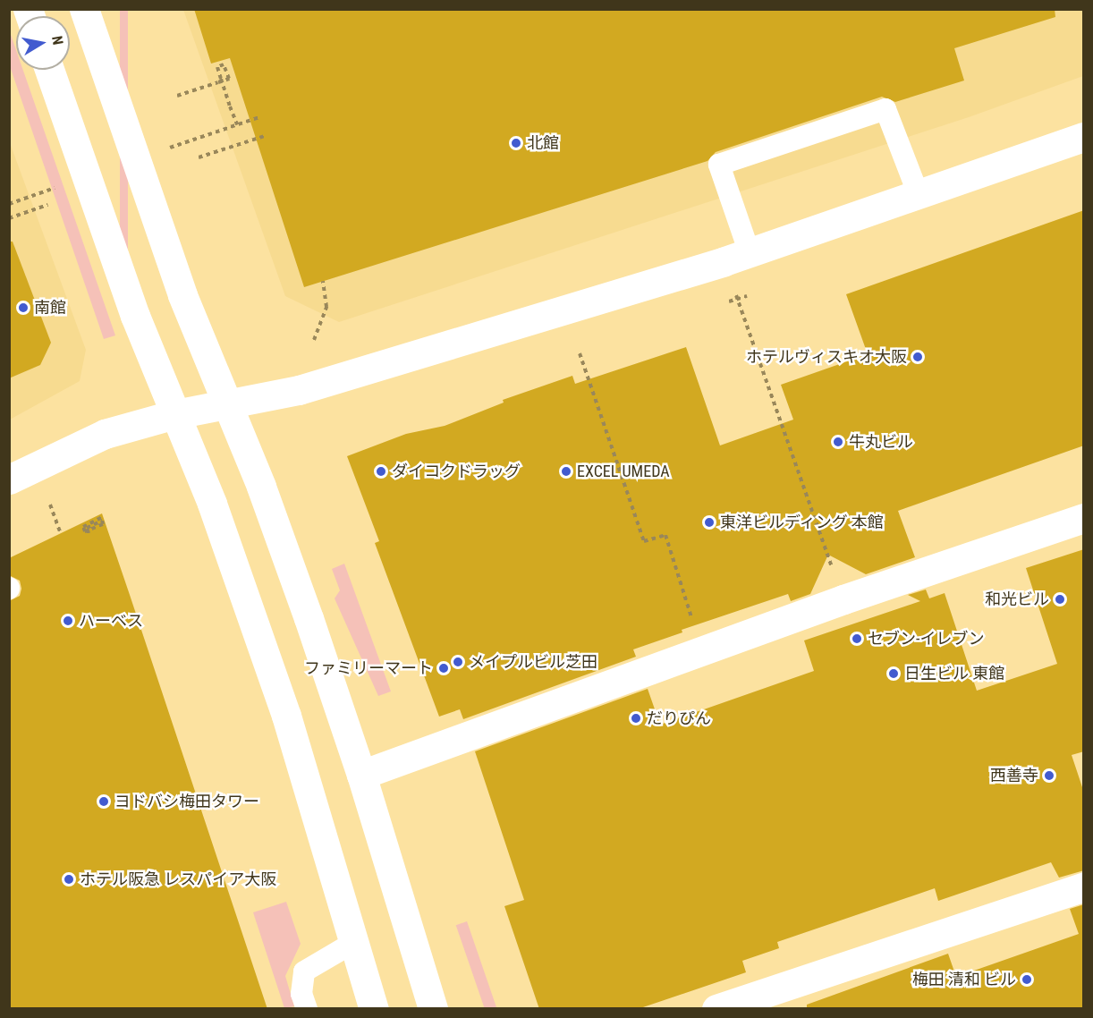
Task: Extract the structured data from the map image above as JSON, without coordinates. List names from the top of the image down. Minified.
{"places":["北館","南館","ホテルヴィスキオ大阪","牛丸ビル","ダイコクドラッグ","EXCEL UMEDA","東洋ビルディング 本館","和光ビル","ハーベス","セブン-イレブン","メイプルビル芝田","ファミリーマート","日生ビル 東館","だりぴん","西善寺","ヨドバシ梅田タワー","ホテル阪急 レスパイア大阪","梅田 清和 ビル"],"north":"right"}
